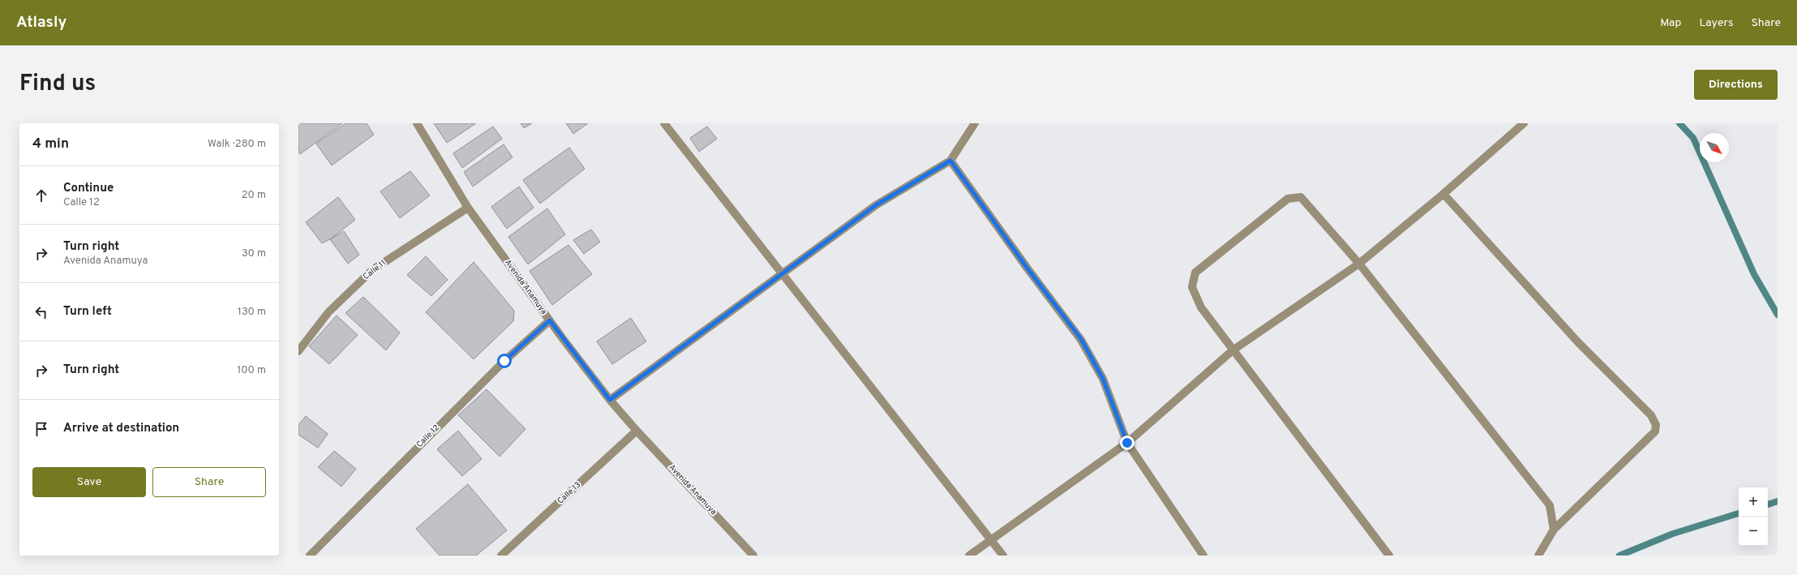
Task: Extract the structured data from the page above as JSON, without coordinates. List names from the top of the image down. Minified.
{"streets":{"street":["Calle 11","Avenida Anamuya","Calle 12","Calle 13"]},"crossings":[["Calle 11","Avenida Anamuya"],["Avenida Anamuya","Calle 12"],["Avenida Anamuya","Calle 13"]],"north":"bottom right","page":{"header":"Atlasly","nav":["Map","Layers","Share"],"title":"Find us","buttons":["Directions",["Save","Share"]],"heading":["4 min","Walk · 280 m"],"list":[["Continue","Calle 12","20 m"],["Turn right","Avenida Anamuya","30 m"],["Turn left","130 m"],["Turn right","100 m"],"Arrive at destination"],"map_buttons":["+","−"]}}
